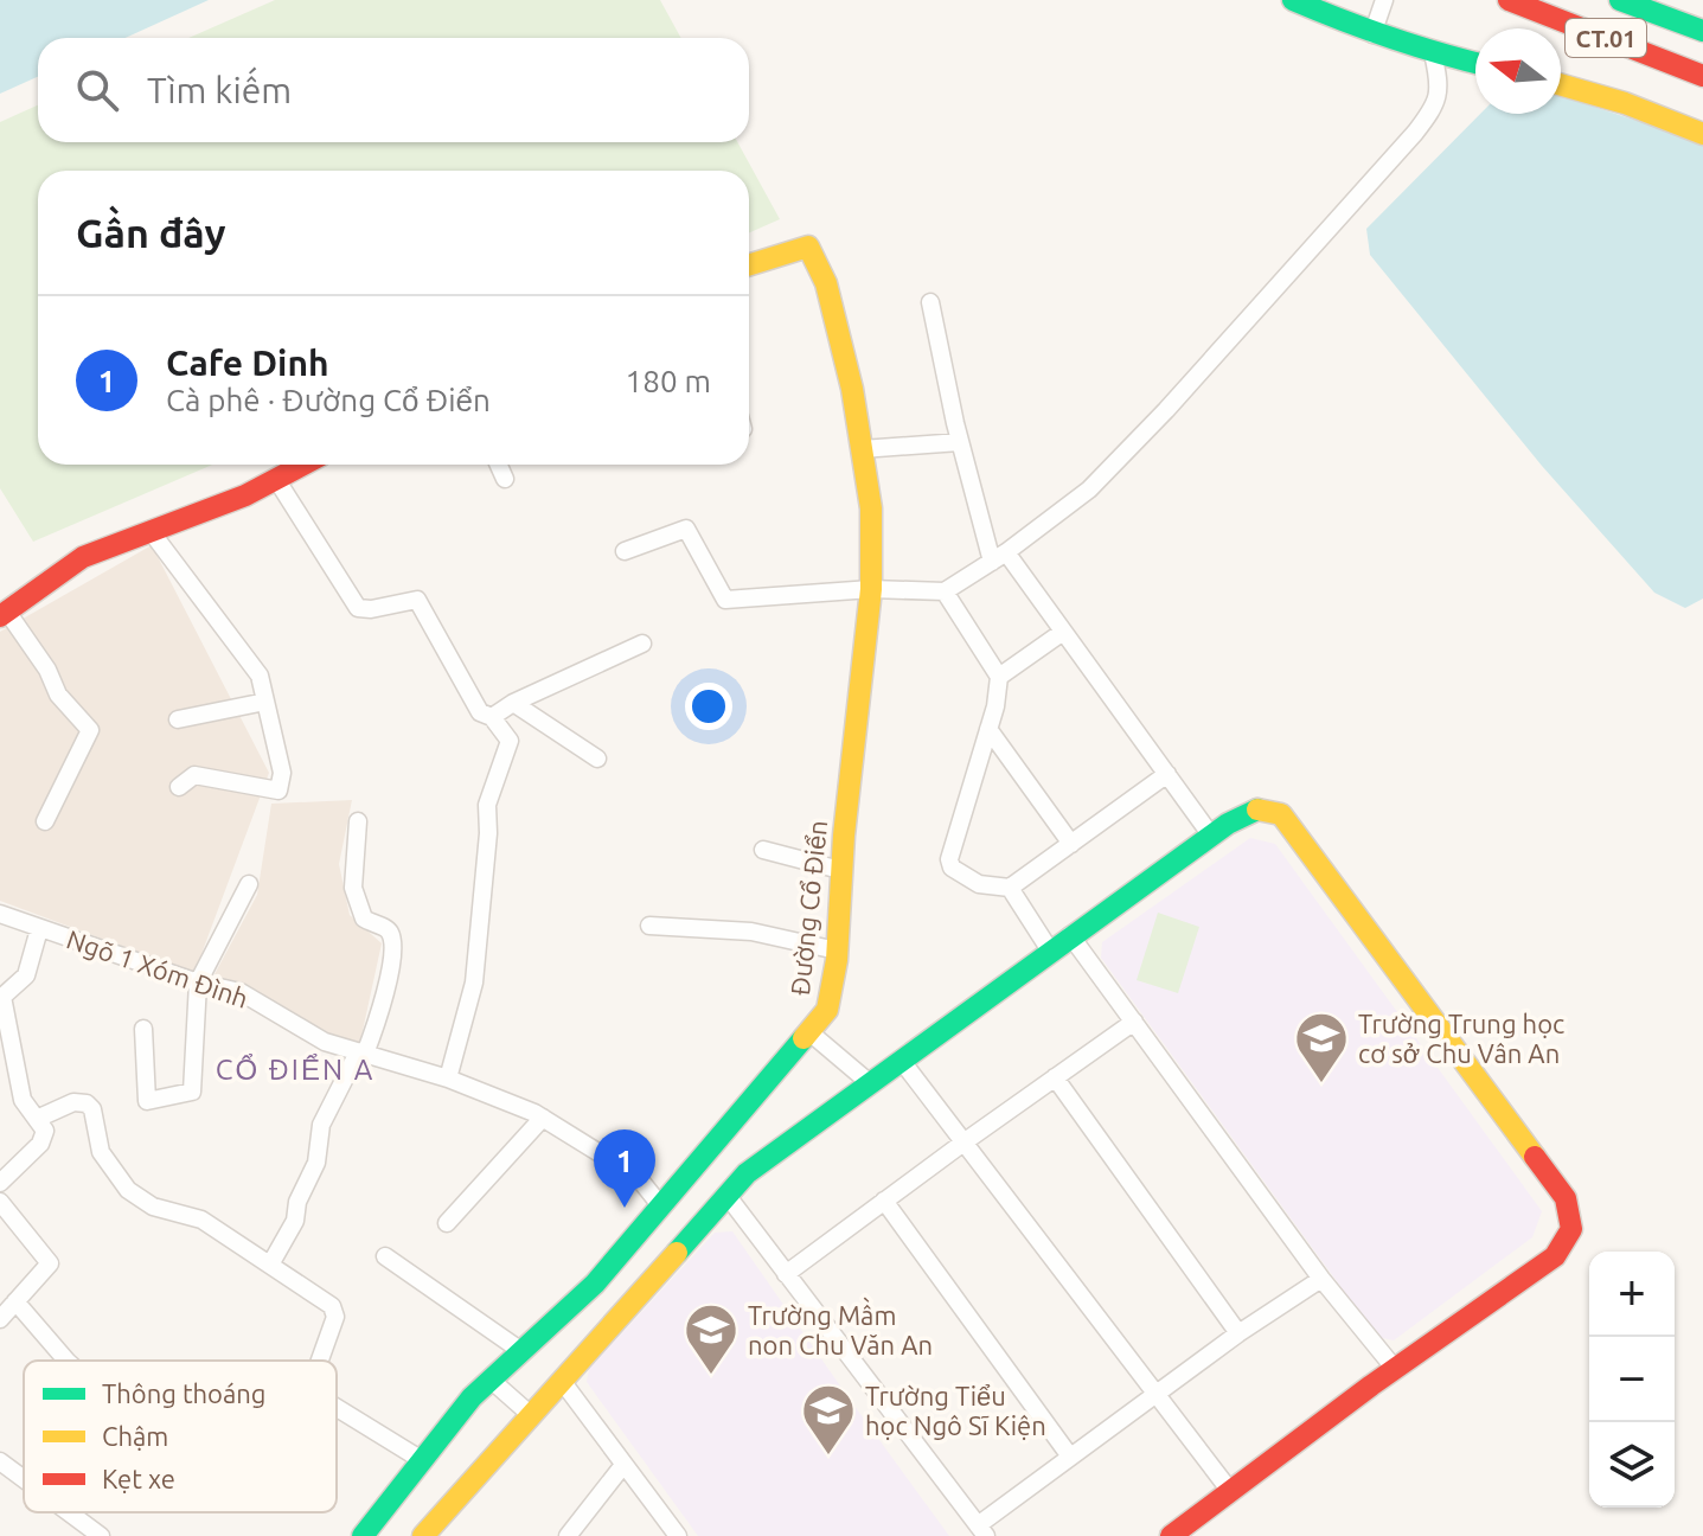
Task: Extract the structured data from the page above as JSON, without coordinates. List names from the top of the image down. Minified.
{"streets":{"main road":["CT.01","Đường Cổ Điển"],"street":["Ngõ 1 Xóm Đình"]},"crossings":[["Đường Cổ Điển","Ngõ 1 Xóm Đình"]],"districts":["CỔ ĐIỂN A"],"places":{"school or university":["Trường Trung học cơ sở Chu Vân An","Trường Mầm non Chu Văn An","Trường Tiểu học Ngô Sĩ Kiện"]},"legend":["Thông thoáng","Chậm","Kẹt xe"],"north":"left","page":{"search":"Tìm kiếm","heading":"Gần đây","list":[{"mark":"1","name":"Cafe Dinh","note":"Cà phê · Đường Cổ Điển","value":"180 m"}],"pins":"1","map_buttons":["+","−"]}}
